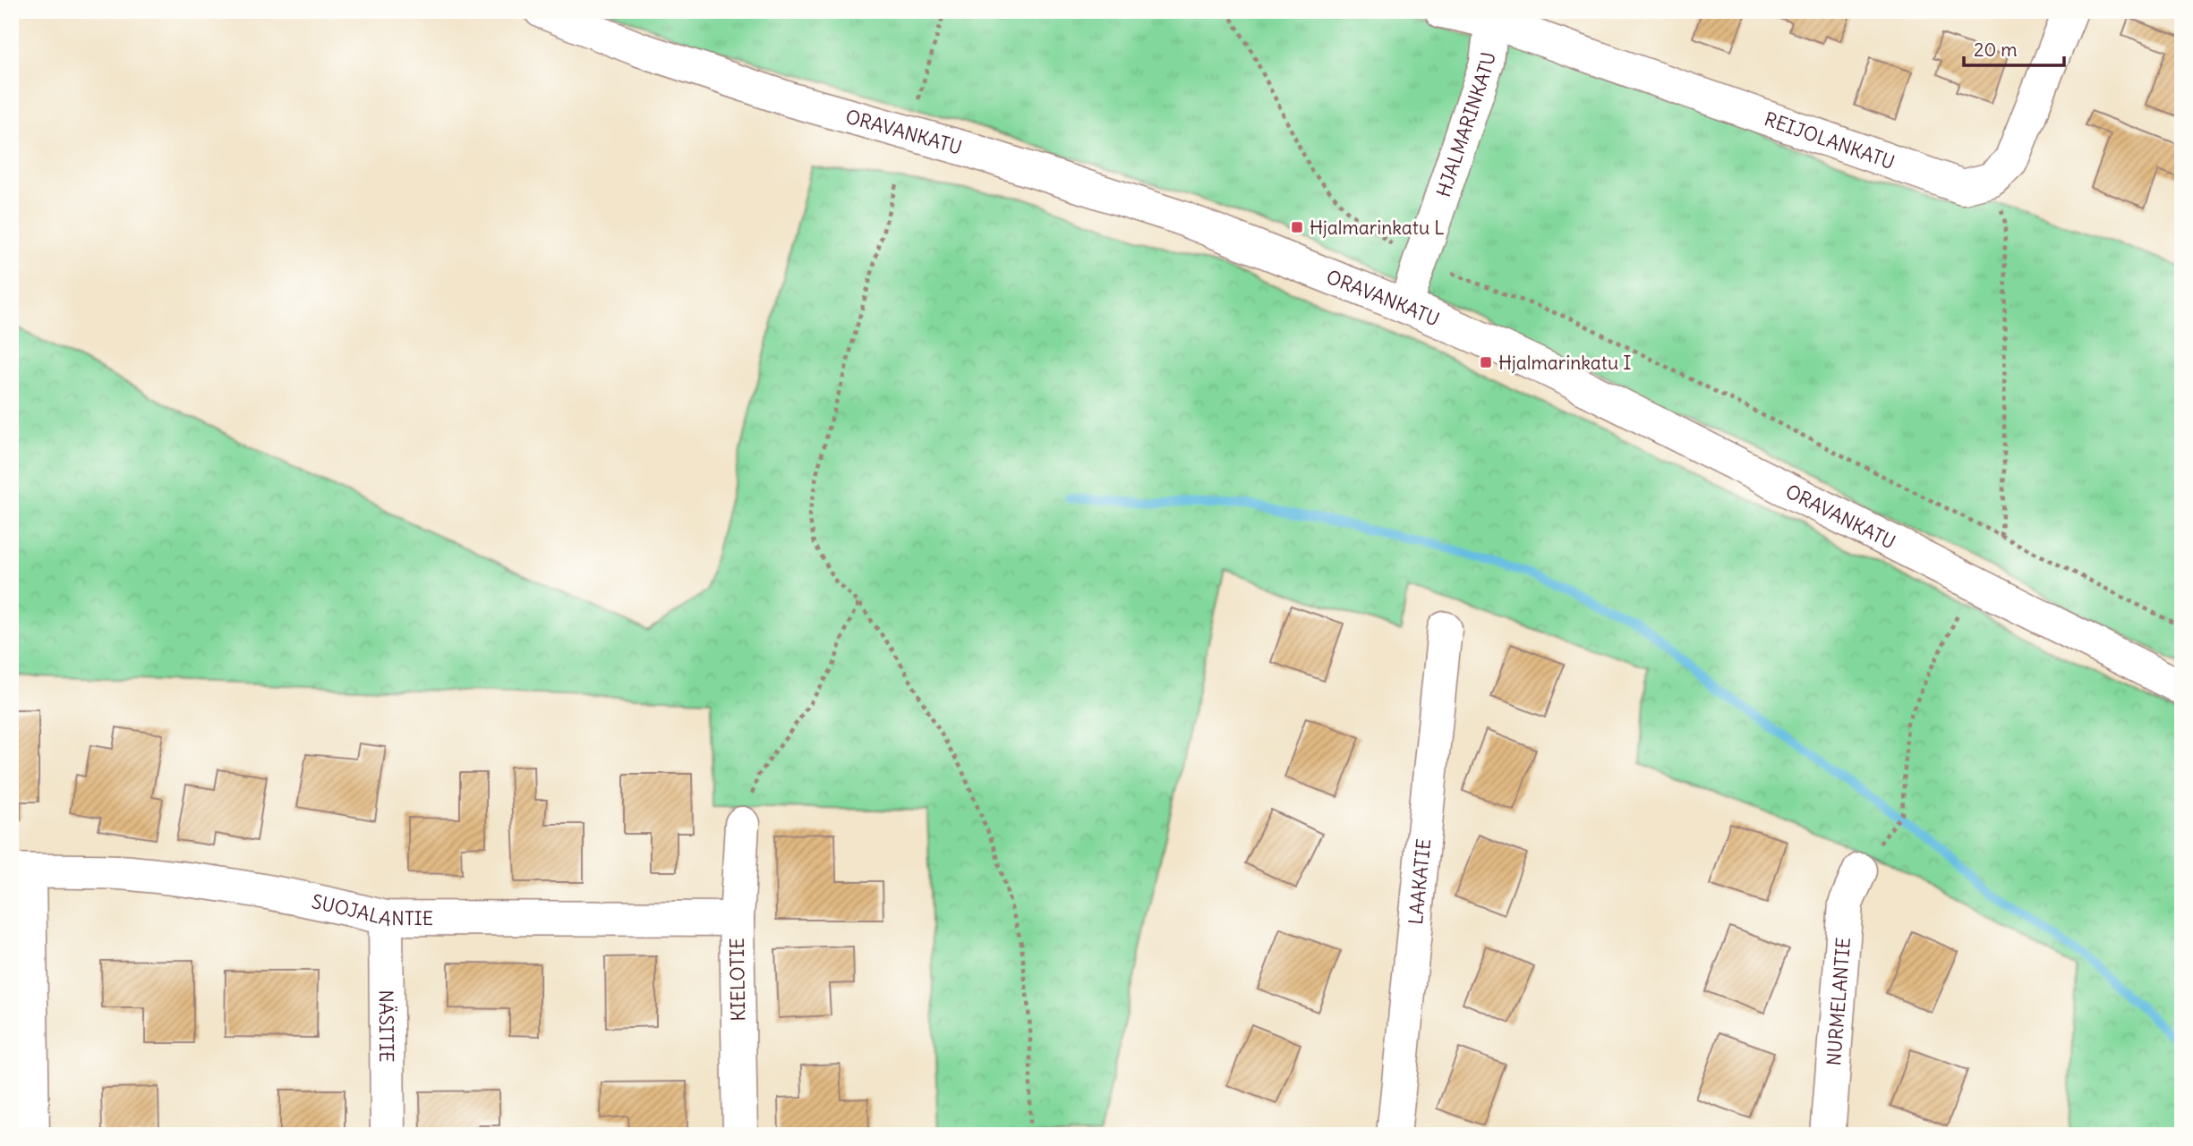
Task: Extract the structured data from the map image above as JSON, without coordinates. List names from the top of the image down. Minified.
{"streets":{"street":["HJALMARINKATU","ORAVANKATU","REIJOLANKATU","LAAKATIE","SUOJALANTIE","KIELOTIE","NURMELANTIE","NÄSITIE"]},"crossings":[["HJALMARINKATU","ORAVANKATU"],["HJALMARINKATU","REIJOLANKATU"],["SUOJALANTIE","KIELOTIE"],["SUOJALANTIE","NÄSITIE"]],"places":{"transit":["Hjalmarinkatu L","Hjalmarinkatu I"]},"scale_bar":"20 m"}
